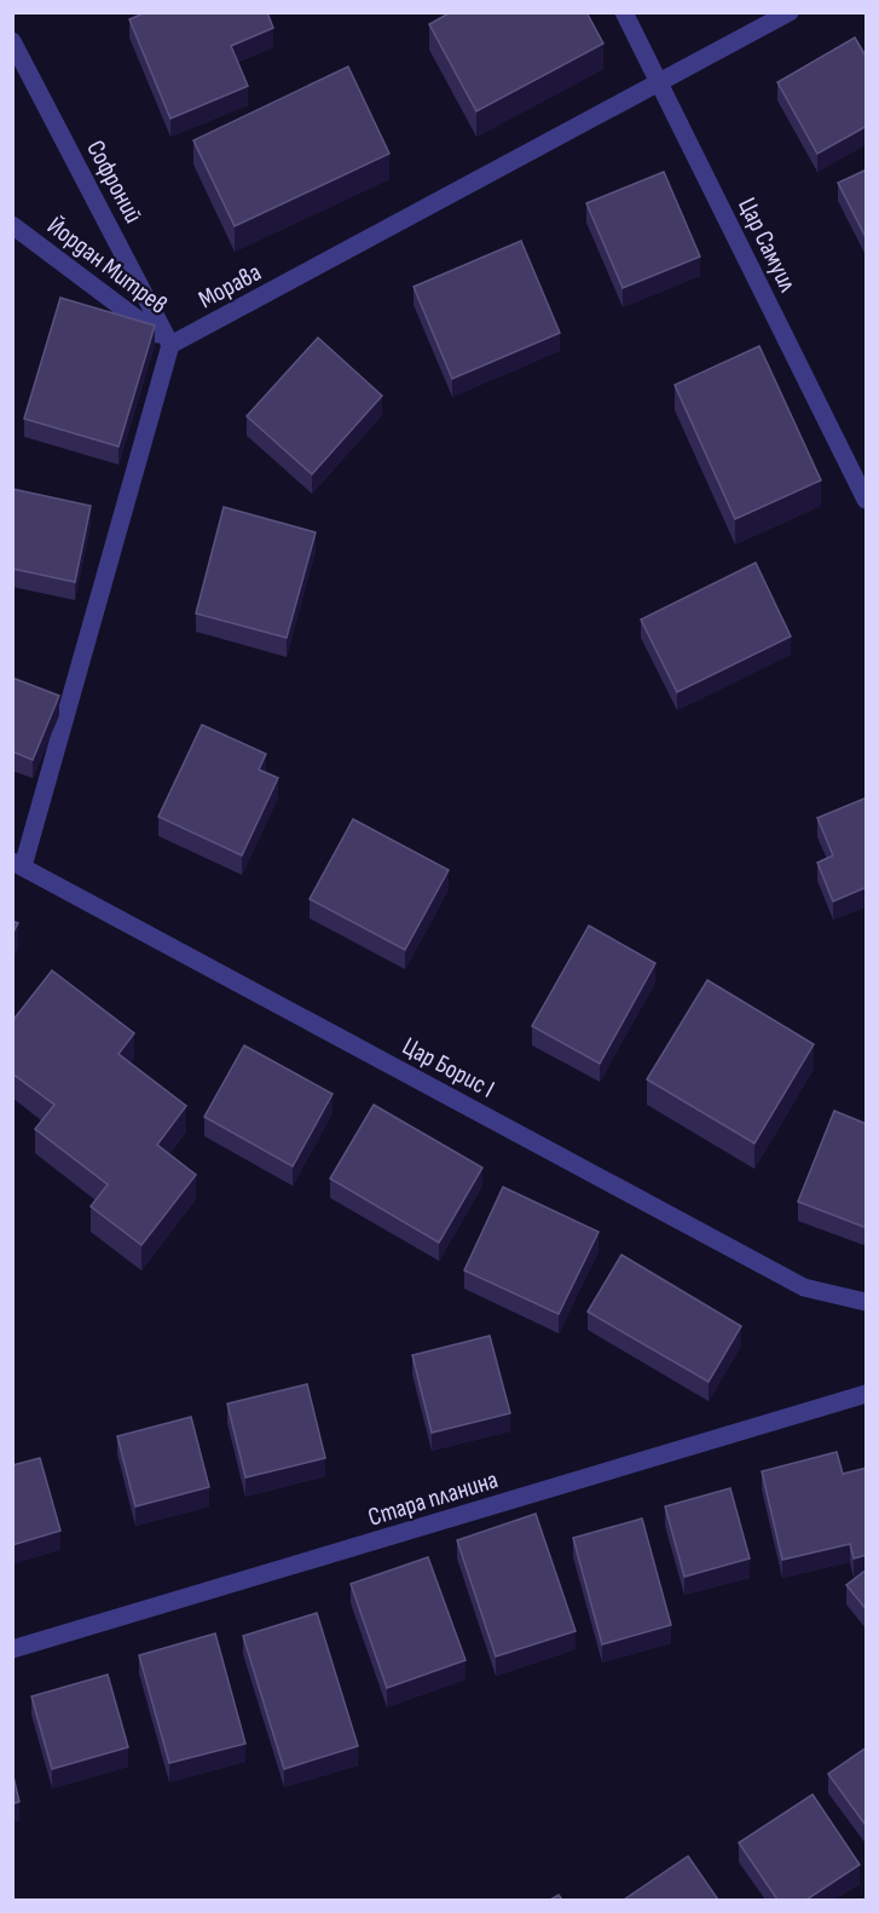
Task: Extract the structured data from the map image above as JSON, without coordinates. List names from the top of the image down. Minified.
{"streets":{"street":["Софроний","Цар Самуил","Йордан Митрев","Морава","Цар Борис I","Стара планина"]},"crossings":[["Софроний","Йордан Митрев"],["Софроний","Морава"],["Цар Самуил","Морава"],["Йордан Митрев","Морава"]]}
